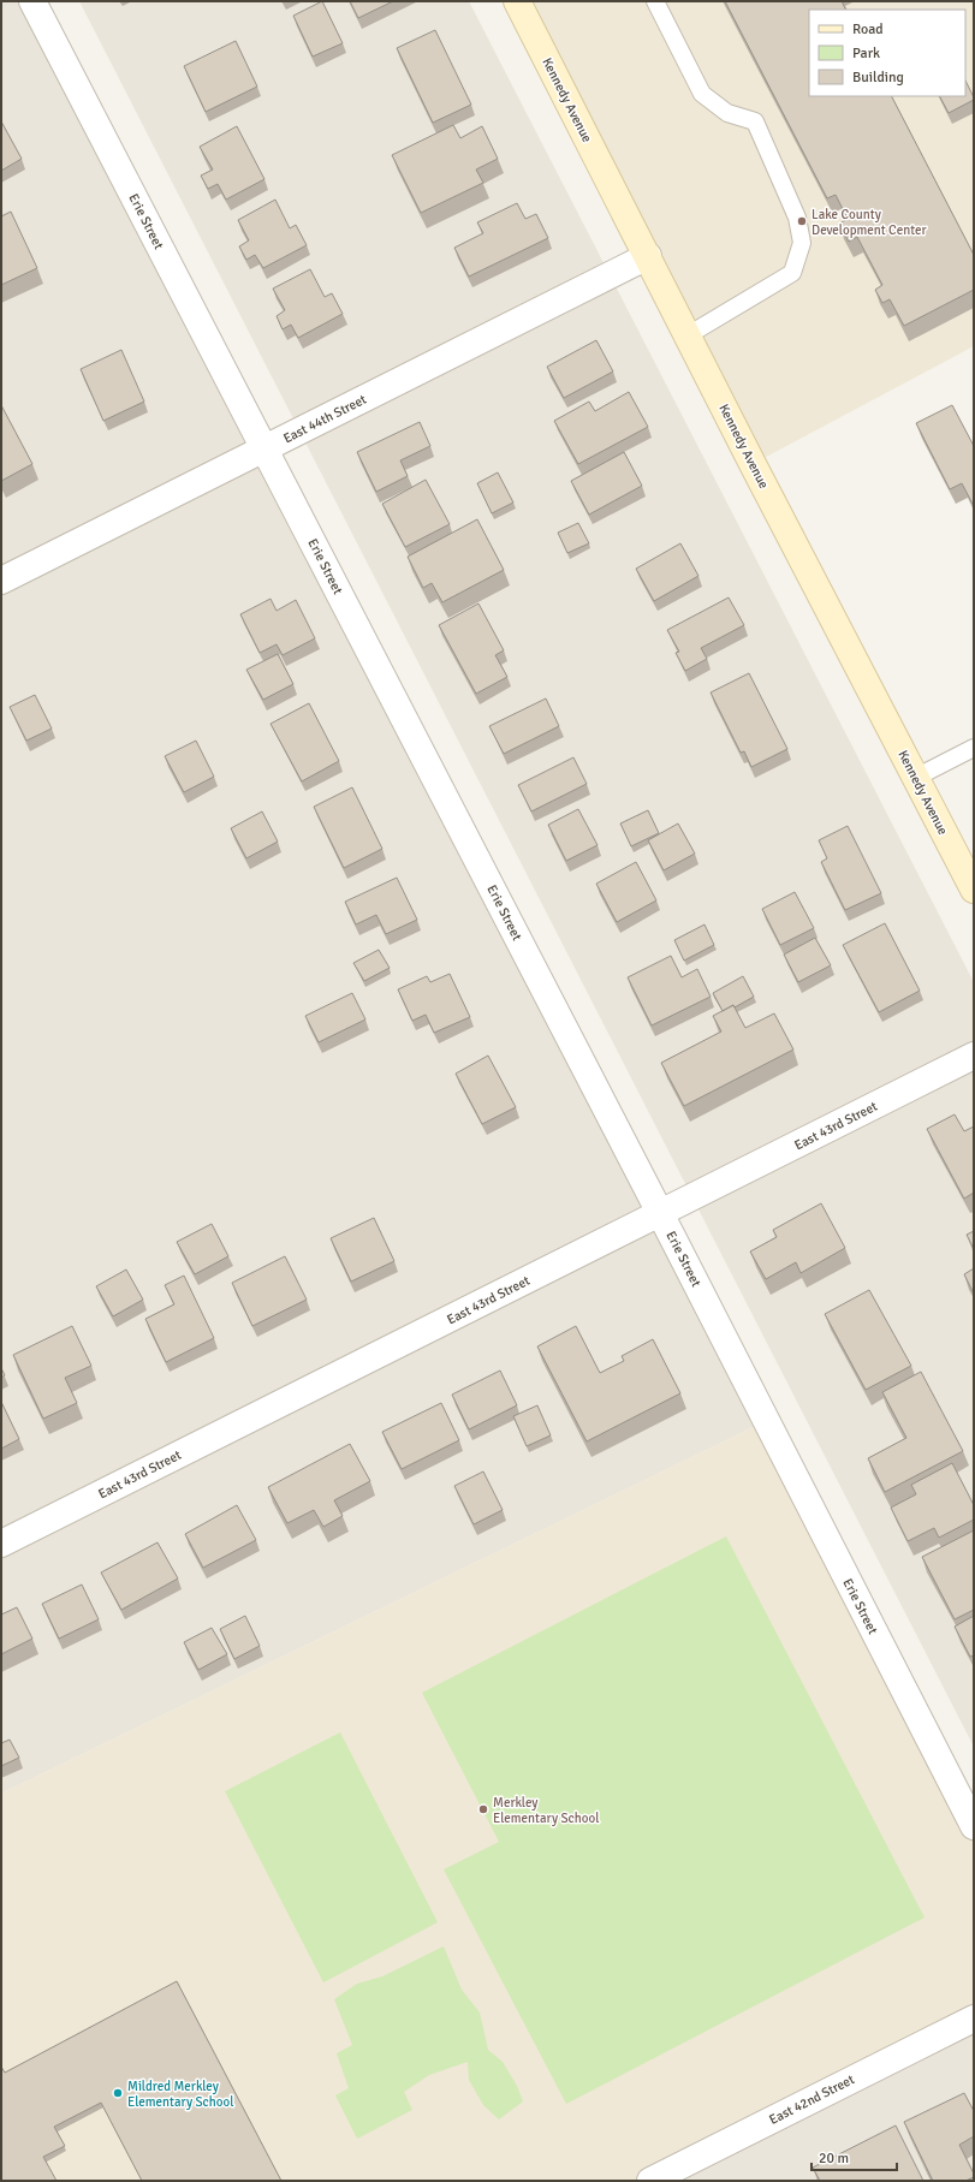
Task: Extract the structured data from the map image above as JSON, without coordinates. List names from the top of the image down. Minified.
{"streets":{"street":["Kennedy Avenue","Erie Street","East 44th Street","East 43rd Street","East 42nd Street"]},"crossings":[["Kennedy Avenue","East 44th Street"],["Erie Street","East 44th Street"],["Erie Street","East 43rd Street"]],"places":["Lake County Development Center","Merkley Elementary School","Mildred Merkley Elementary School"],"legend":["Road","Park","Building"],"scale_bar":"20 m"}
